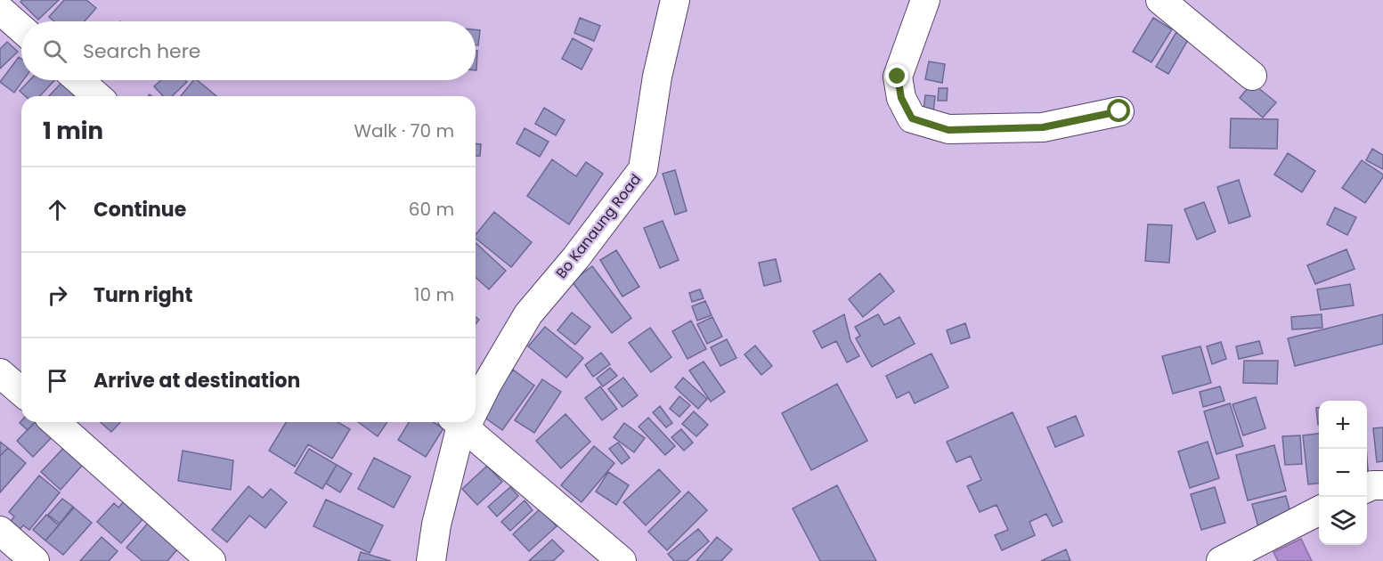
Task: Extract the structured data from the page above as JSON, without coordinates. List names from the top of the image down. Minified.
{"streets":{"street":["Bo Kanaung Road"]},"page":{"search":"Search here","heading":["1 min","Walk · 70 m"],"list":[["Continue","60 m"],["Turn right","10 m"],"Arrive at destination"],"map_buttons":["+","−"]}}
